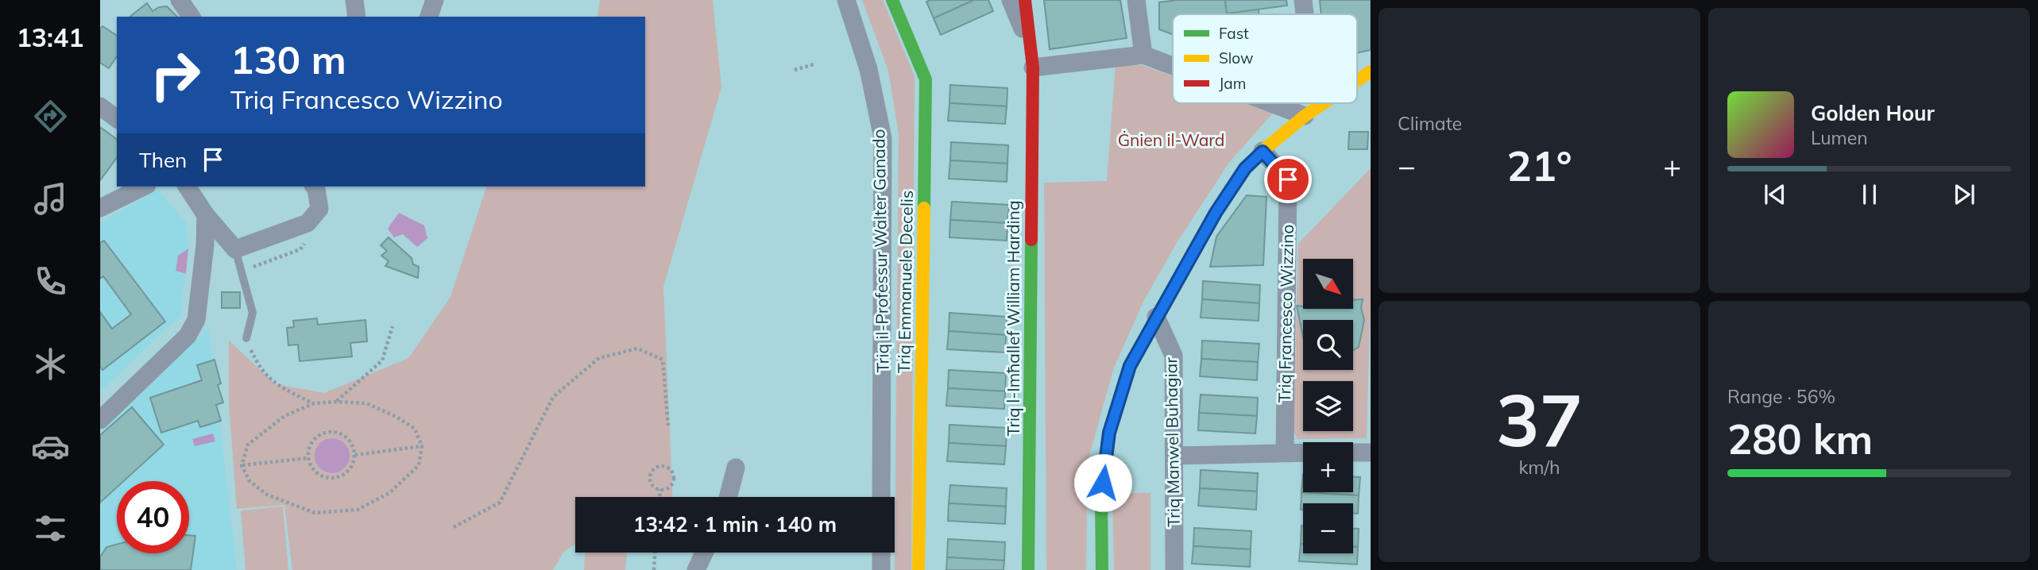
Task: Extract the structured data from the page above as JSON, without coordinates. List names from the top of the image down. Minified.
{"streets":{"street":["Triq il-Professur Walter Ganado","Triq Emmanuele Decelis","Triq Francesco Wizzino","Triq l-Imħallef William Harding","Triq Manwel Buhagiar"]},"parks":["Ġnien il-Ward"],"legend":["Fast","Slow","Jam"],"north":"bottom right","page":{"tabs":"13:41","tile":["Climate",["37","km/h"],["Range · 56%","280 km"]],"turn":["130 m","Triq Francesco Wizzino"],"song":["Golden Hour","Lumen"],"then":"Then","heat":["−","21°","+"],"map_buttons":["+","−"],"limit":"40","trip":"13:42 · 1 min · 140 m"}}
